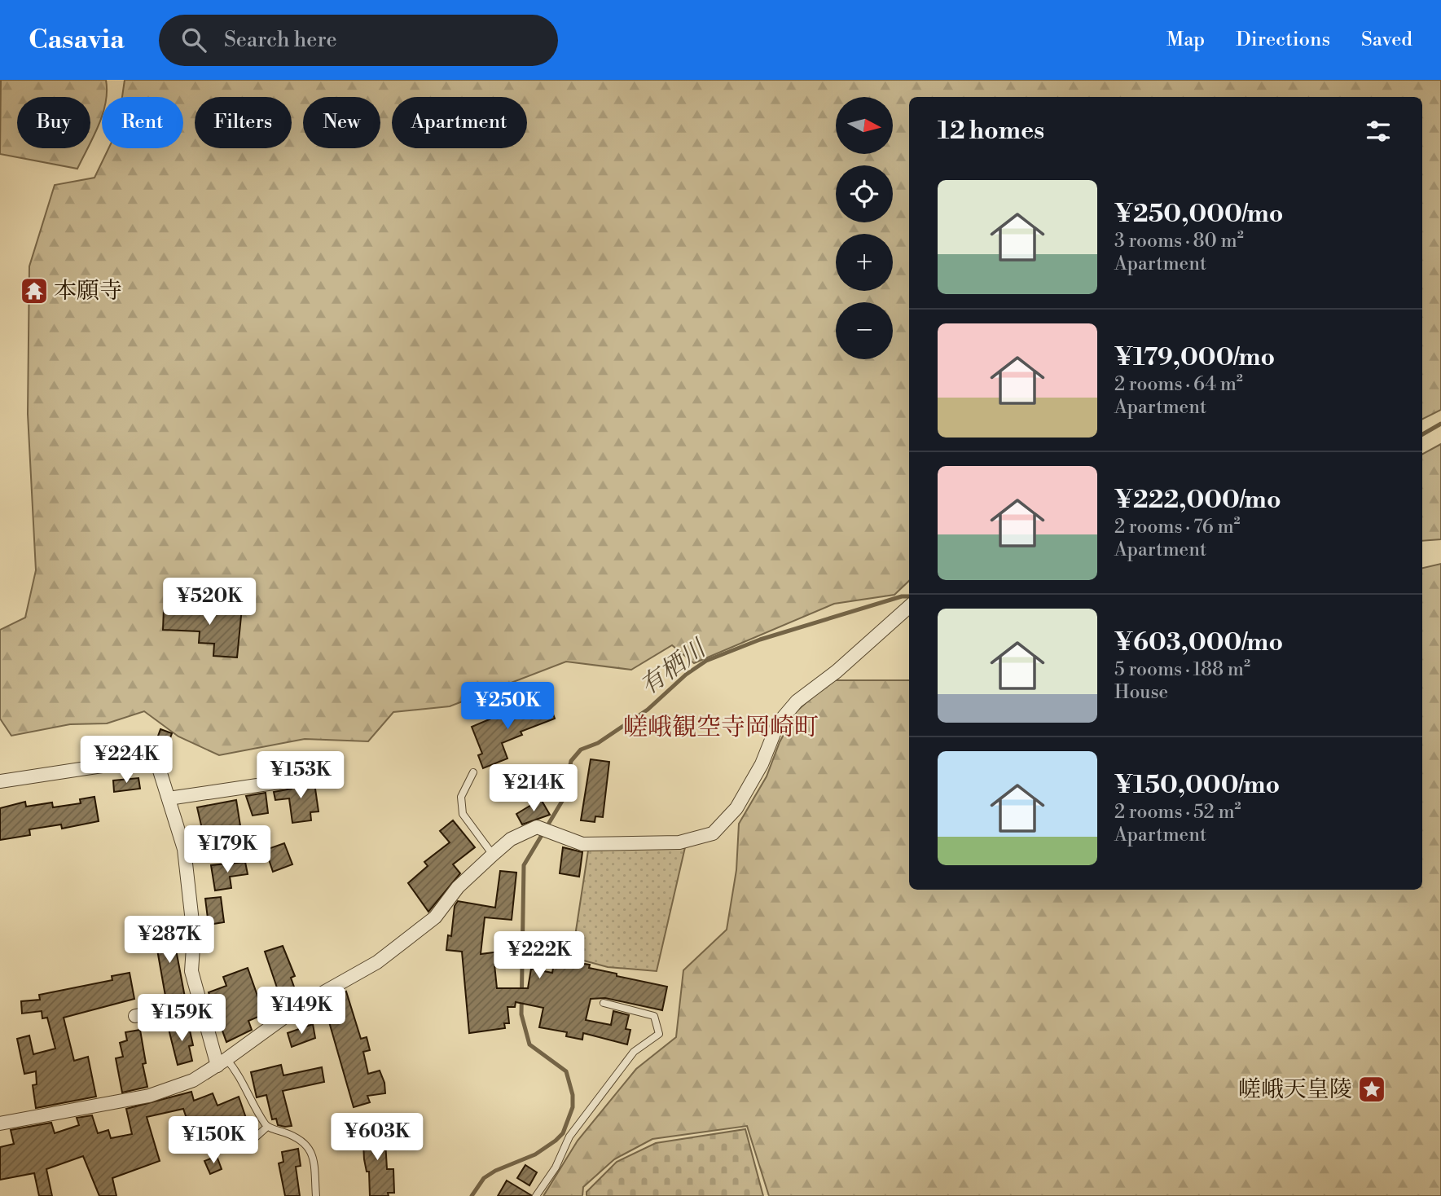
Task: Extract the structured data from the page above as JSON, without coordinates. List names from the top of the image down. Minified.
{"districts":["嵯峨観空寺岡崎町"],"water":["有栖川"],"places":{"temple":["本願寺"],"place":["嵯峨天皇陵"]},"north":"right","page":{"header":"Casavia","search":"Search here","nav":["Map","Directions","Saved"],"map_buttons":["+","−"],"chip":["Buy","Rent","Filters","New","Apartment"],"heading":"12 homes","list":[{"name":"¥250,000/mo","note":"3 rooms · 80 m² · Apartment"},{"name":"¥179,000/mo","note":"2 rooms · 64 m² · Apartment"},{"name":"¥222,000/mo","note":"2 rooms · 76 m² · Apartment"},{"name":"¥603,000/mo","note":"5 rooms · 188 m² · House"},{"name":"¥150,000/mo","note":"2 rooms · 52 m² · Apartment"}],"price":["¥520K","¥250K","¥224K","¥153K","¥214K","¥179K","¥287K","¥222K","¥149K","¥159K","¥603K","¥150K"]}}
